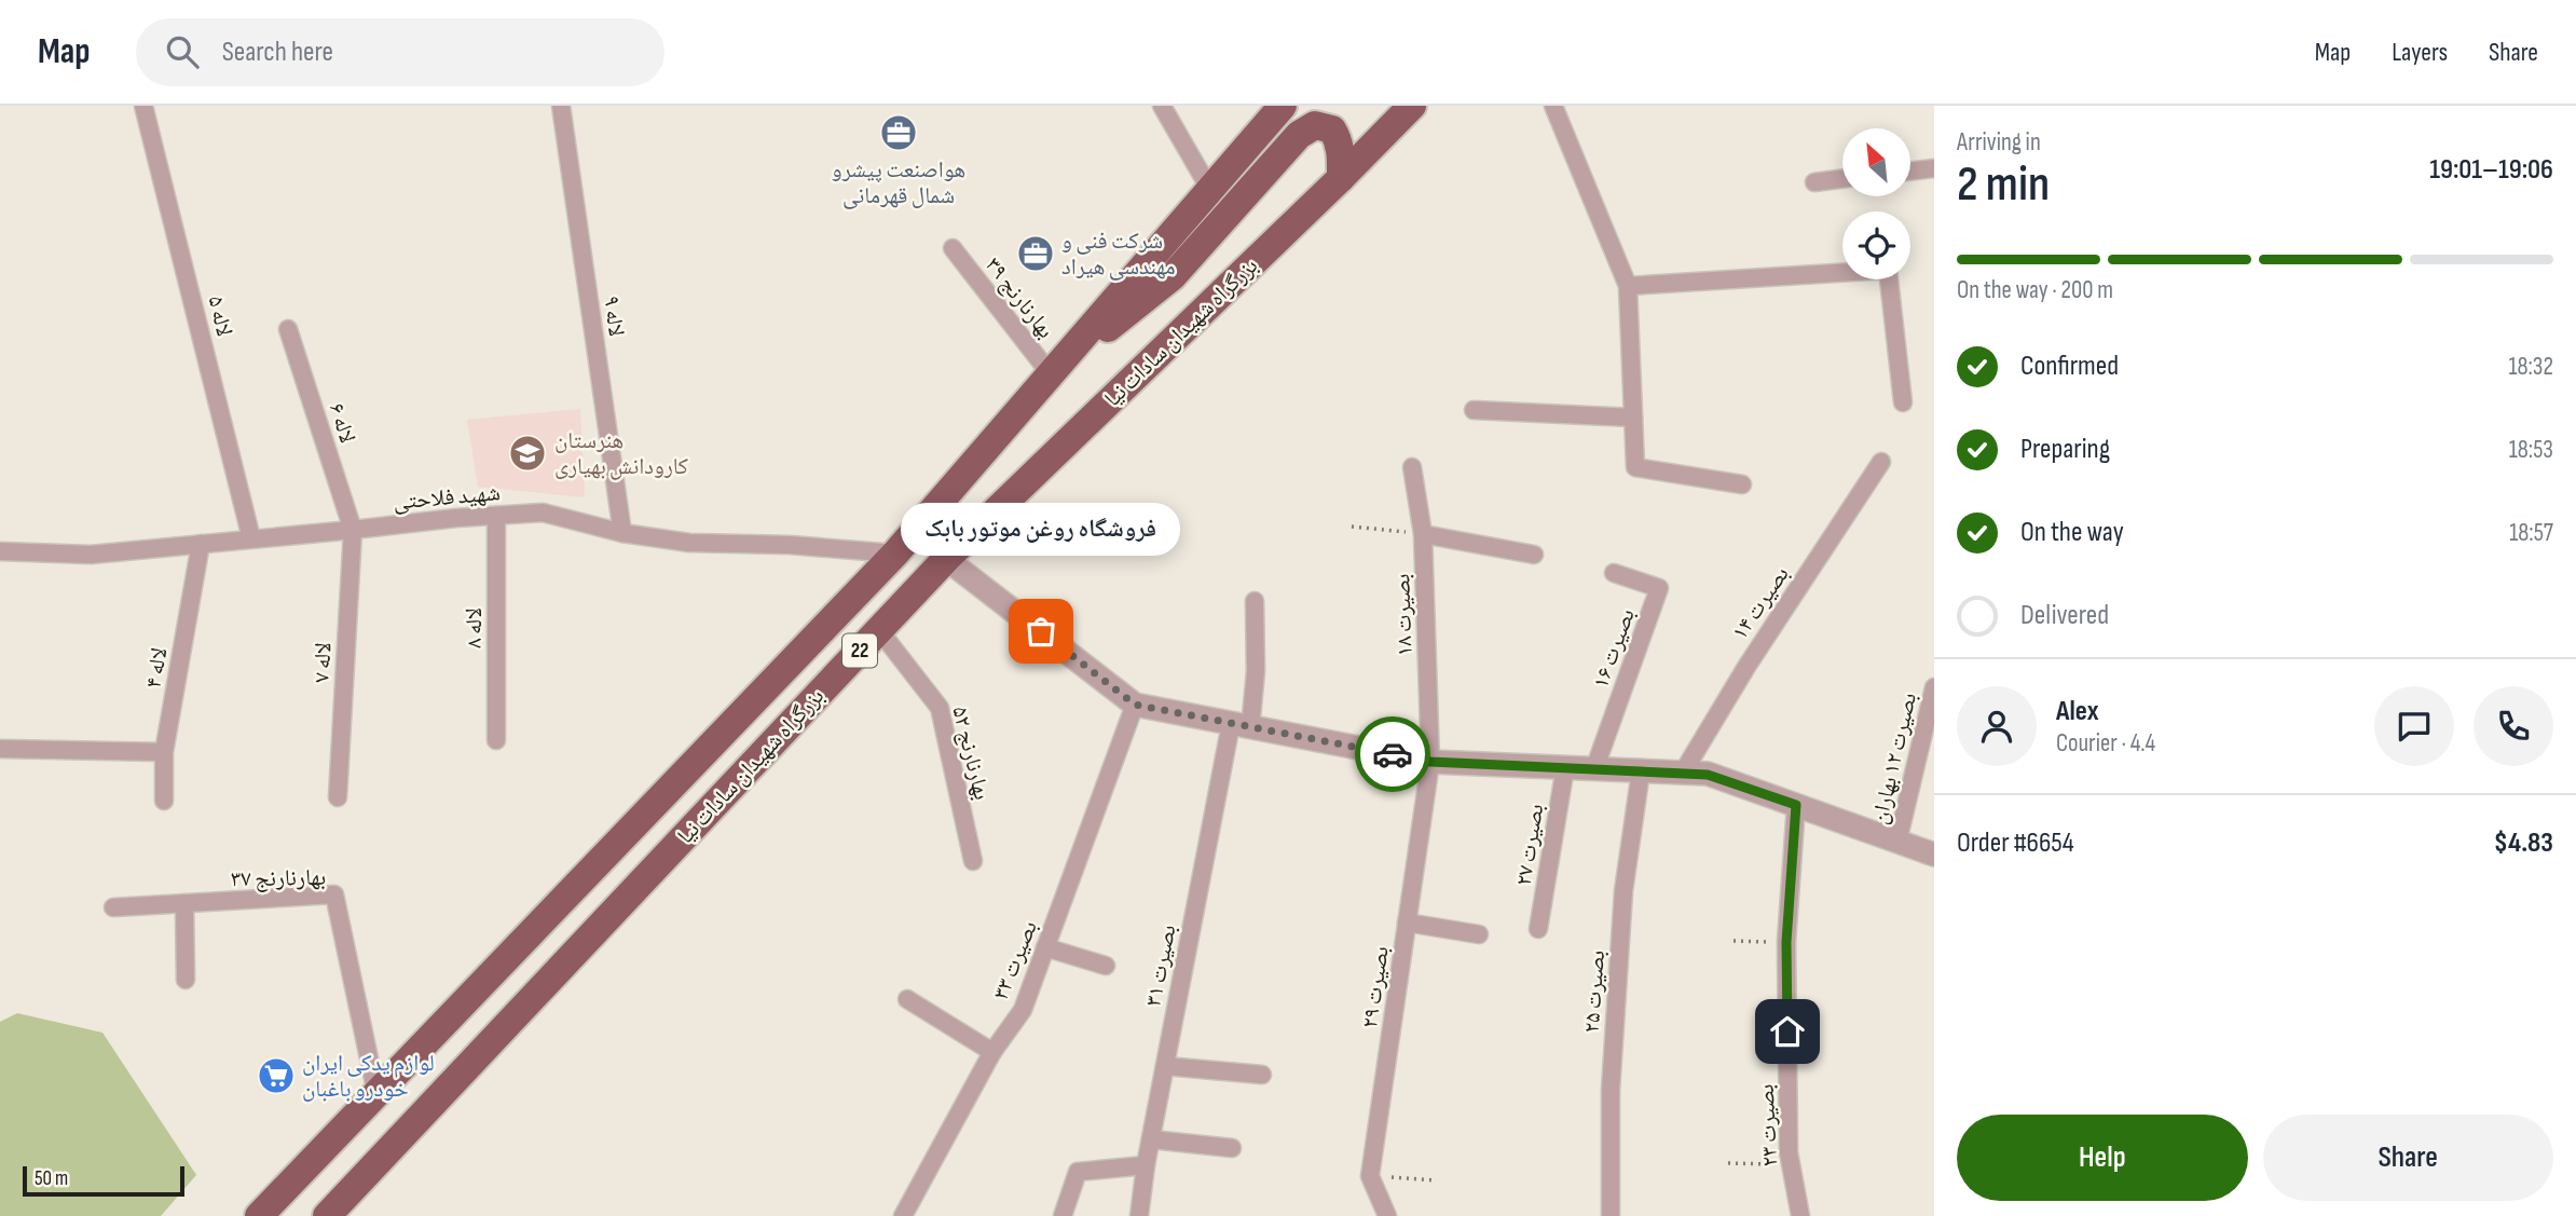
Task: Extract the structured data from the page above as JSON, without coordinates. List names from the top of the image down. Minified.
{"streets":{"highway":["بزرگراه شهیدان سادات نیا","22"],"street":["بهارنارنج ۳۹","لاله ۵","لاله ۹","لاله ۶","شهید فلاحتی","بصیرت ۱۴","بصیرت ۱۸","لاله ۸","بصیرت ۱۶","لاله ۷","لاله ۴","بهارنارنج ۵۲","بصیرت ۱۲ بهاران","بصیرت ۲۷","بهارنارنج ۳۷","بصیرت ۳۳","بصیرت ۳۱","بصیرت ۲۹","بصیرت ۲۵","بصیرت ۲۳"]},"crossings":[["بهارنارنج ۳۹","بزرگراه شهیدان سادات نیا"],["لاله ۵","شهید فلاحتی"],["لاله ۹","شهید فلاحتی"],["بزرگراه شهیدان سادات نیا","شهید فلاحتی"],["بزرگراه شهیدان سادات نیا","بهارنارنج ۵۲"],["بزرگراه شهیدان سادات نیا","بهارنارنج ۳۷"],["لاله ۶","شهید فلاحتی"],["لاله ۶","لاله ۷"],["شهید فلاحتی","لاله ۸"],["شهید فلاحتی","لاله ۷"],["شهید فلاحتی","لاله ۴"],["بصیرت ۱۸","بصیرت ۲۹"]],"places":{"office":["هواصنعت پیشرو شمال قهرمانی","شرکت فنی و مهندسی هیراد"],"school or university":["هنرستان کارودانش بهیاری"],"other":["فروشگاه روغن موتور بابک"],"supermarket":["لوازم یدکی ایران خودرو باغبان"]},"scale_bar":"50 m","north":"top left","page":{"header":"Map","search":"Search here","nav":["Map","Layers","Share"],"heading":["2 min","Arriving in","19:01–19:06"],"panel":["Alex","Courier · 4.4","Order #6654","$4.83"],"bar":"On the way · 200 m","list":[["Confirmed","18:32"],["Preparing","18:53"],["On the way","18:57"],"Delivered"],"bubble":"فروشگاه روغن موتور بابک","buttons":["Help","Share"],"scale":"50 m"}}
